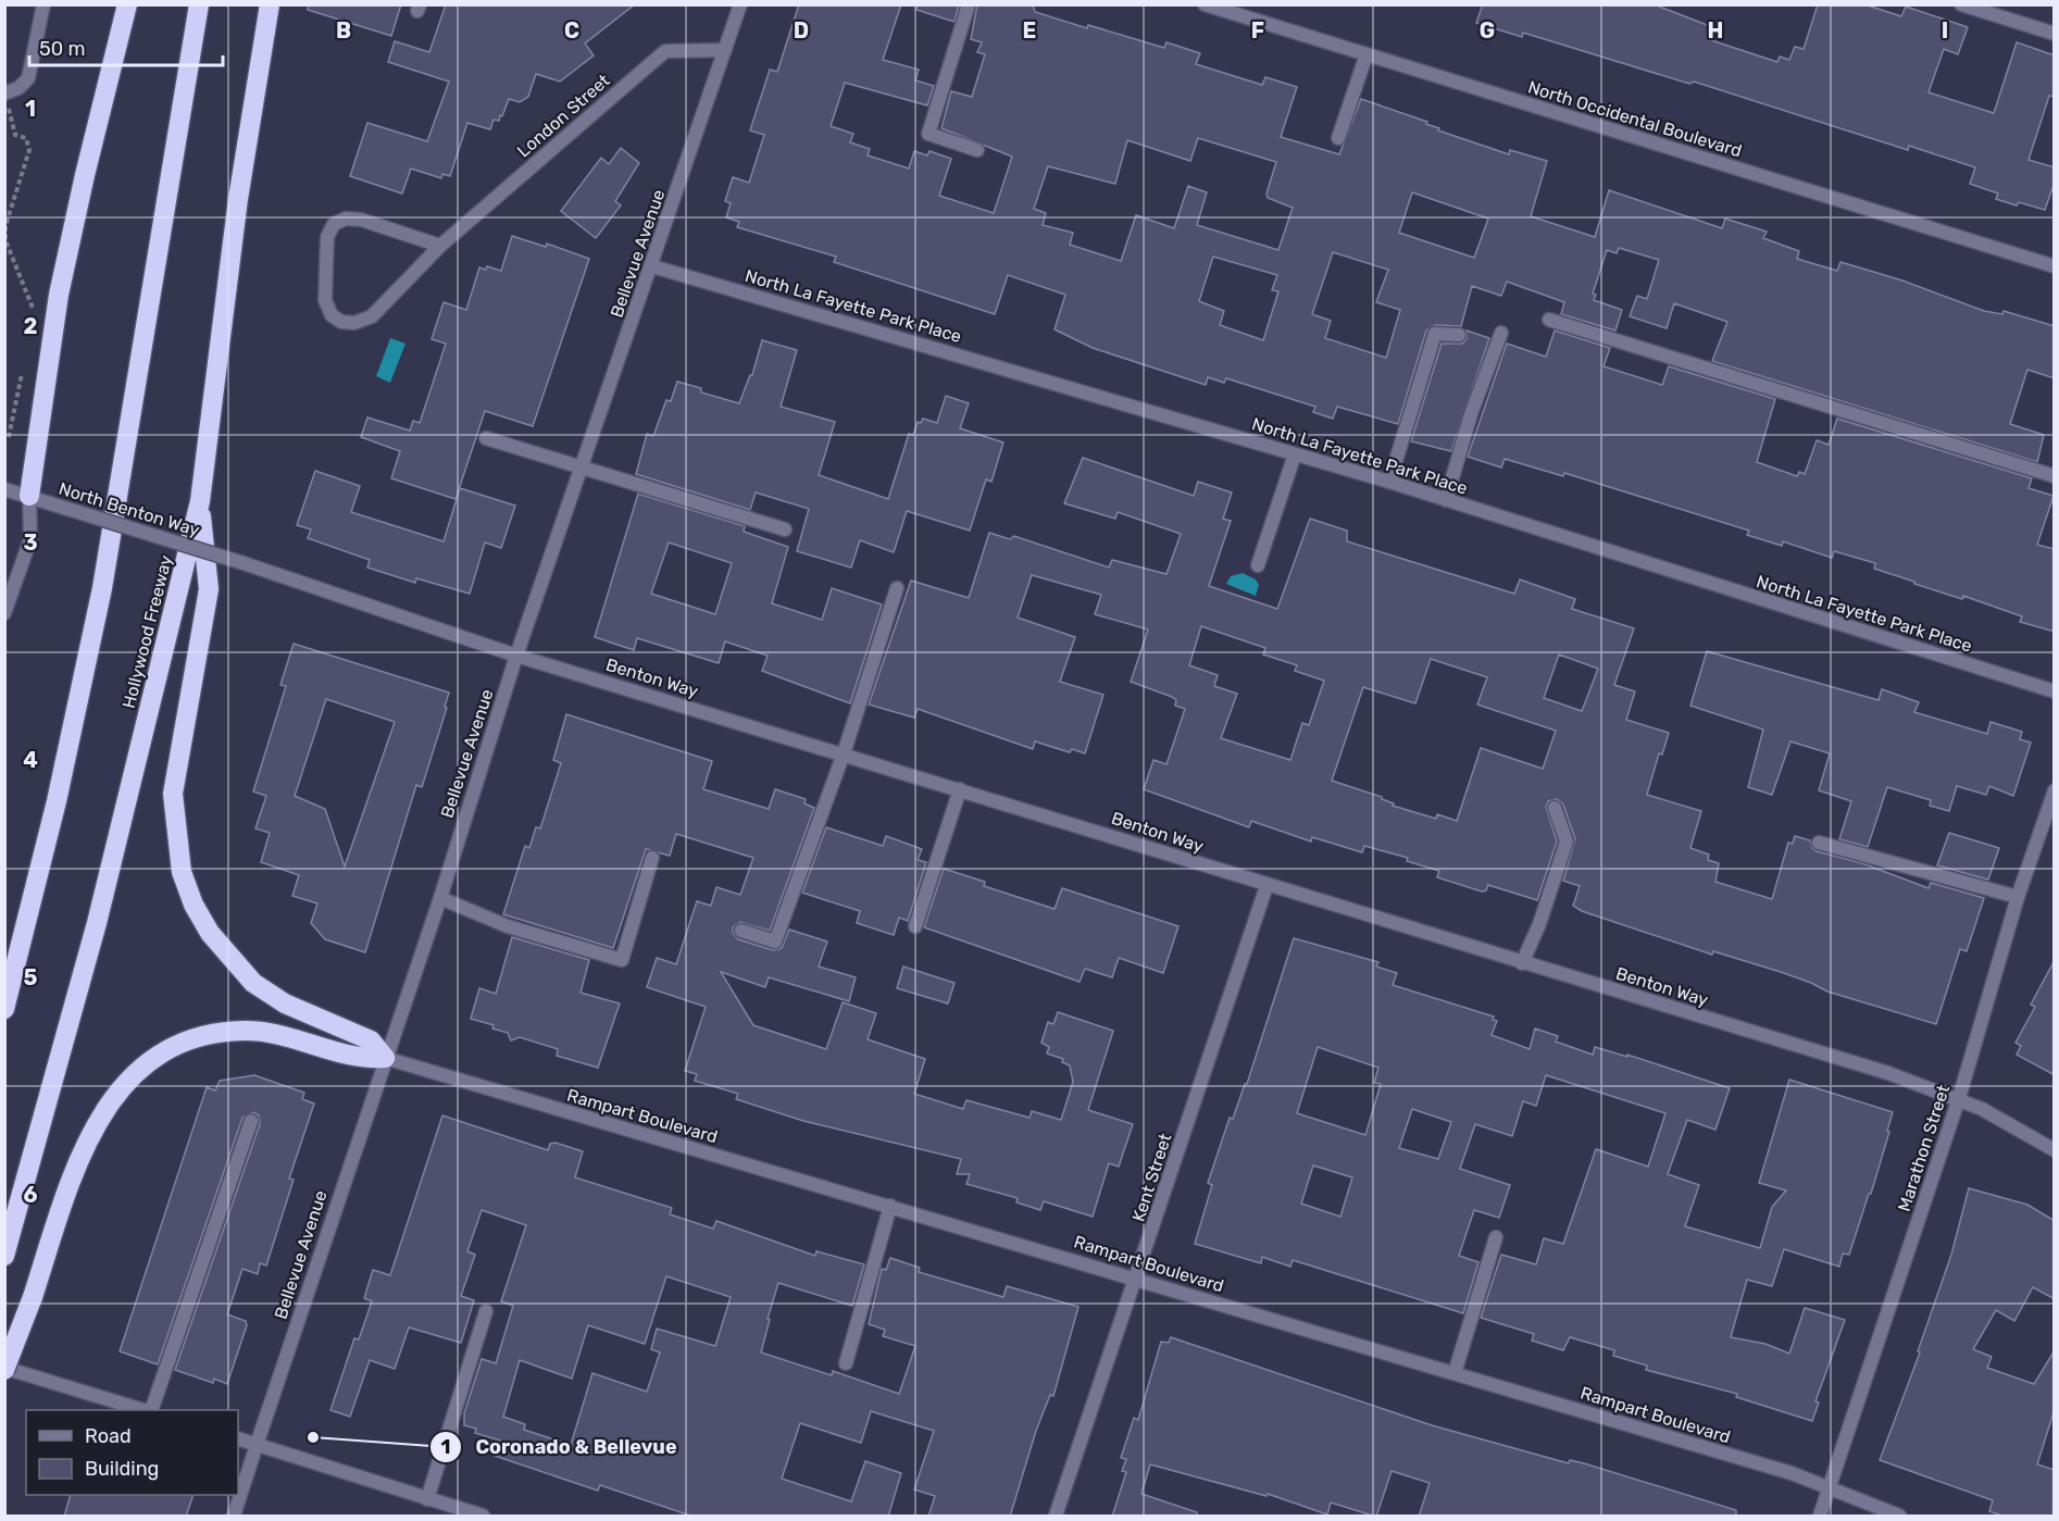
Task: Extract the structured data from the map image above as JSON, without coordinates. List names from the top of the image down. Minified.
{"streets":{"highway":["Hollywood Freeway"],"street":["London Street","North Occidental Boulevard","Bellevue Avenue","North La Fayette Park Place","North Benton Way","Benton Way","Rampart Boulevard","Marathon Street","Kent Street"]},"crossings":[["London Street","Bellevue Avenue"],["Bellevue Avenue","North La Fayette Park Place"],["Bellevue Avenue","Benton Way"],["Bellevue Avenue","Rampart Boulevard"],["North Benton Way","Benton Way"],["Benton Way","Marathon Street"],["Benton Way","Kent Street"],["Rampart Boulevard","Marathon Street"],["Rampart Boulevard","Kent Street"]],"places":["Coronado & Bellevue"],"legend":["Road","Building"],"scale_bar":"50 m","grid":{"columns":["B","C","D","E","F","G","H","I"],"rows":["1","2","3","4","5","6"]}}
